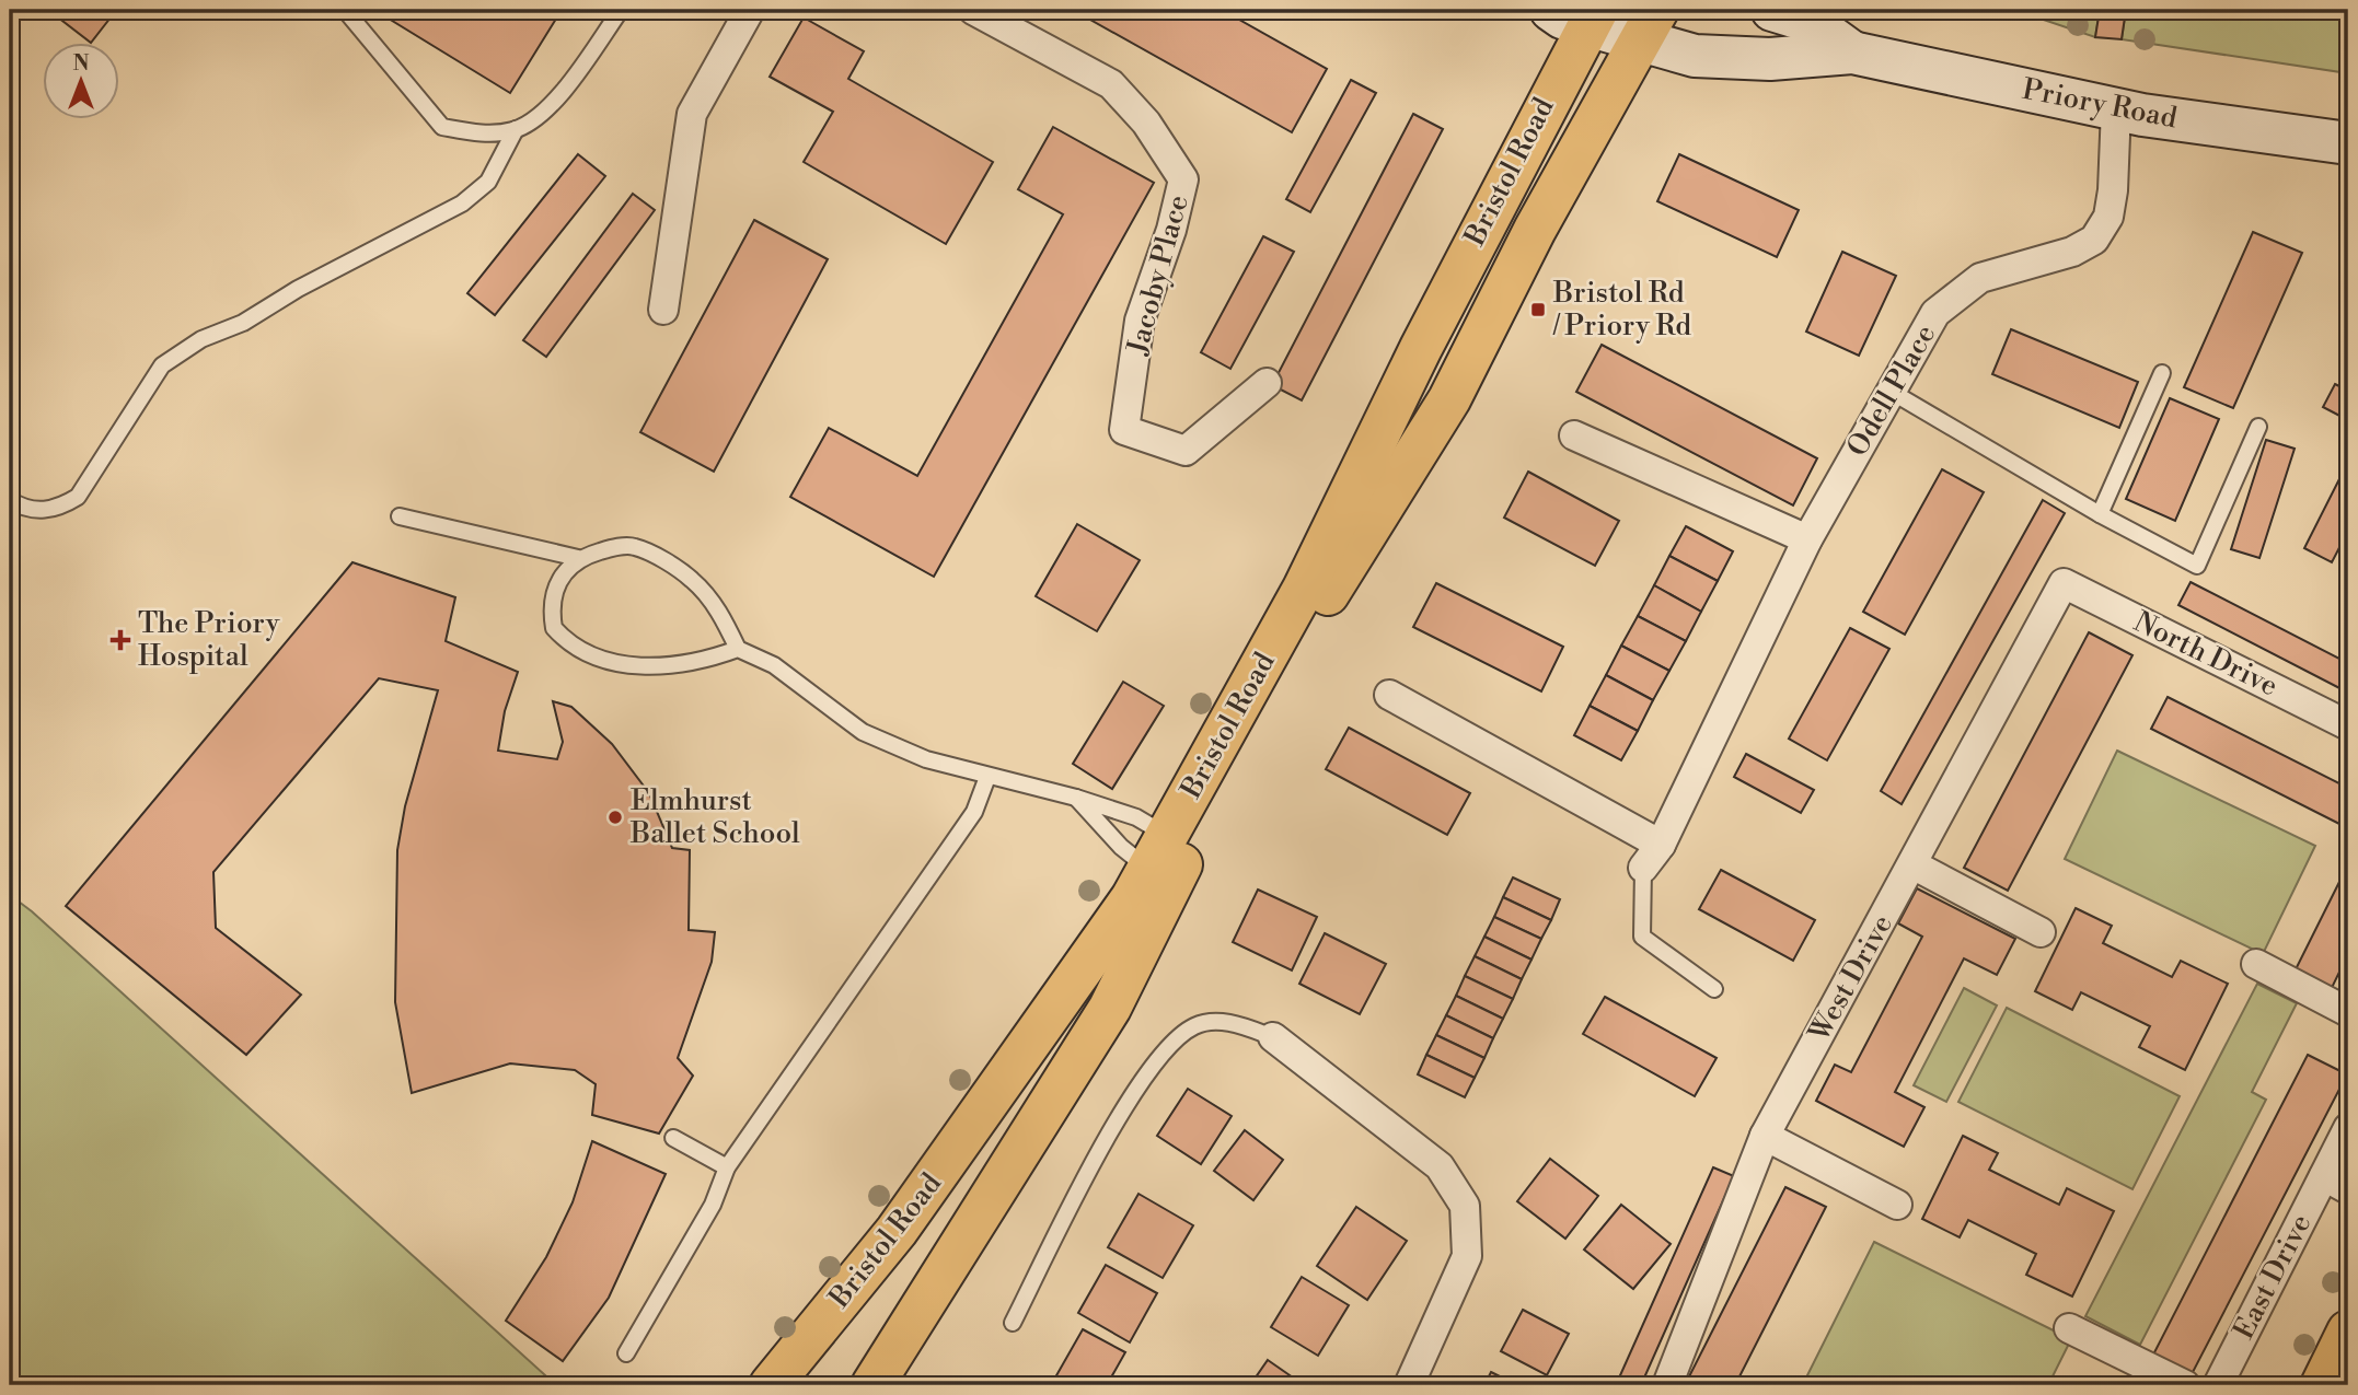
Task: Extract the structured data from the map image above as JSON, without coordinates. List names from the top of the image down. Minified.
{"streets":{"main road":["Priory Road","Bristol Road"],"street":["Jacoby Place","Odell Place","North Drive","West Drive","East Drive"]},"crossings":[["Priory Road","Bristol Road"],["Priory Road","Odell Place"],["North Drive","West Drive"]],"places":{"transit":["Bristol Rd / Priory Rd"],"health":["The Priory Hospital"],"other":["Elmhurst Ballet School"]},"north":"top"}
